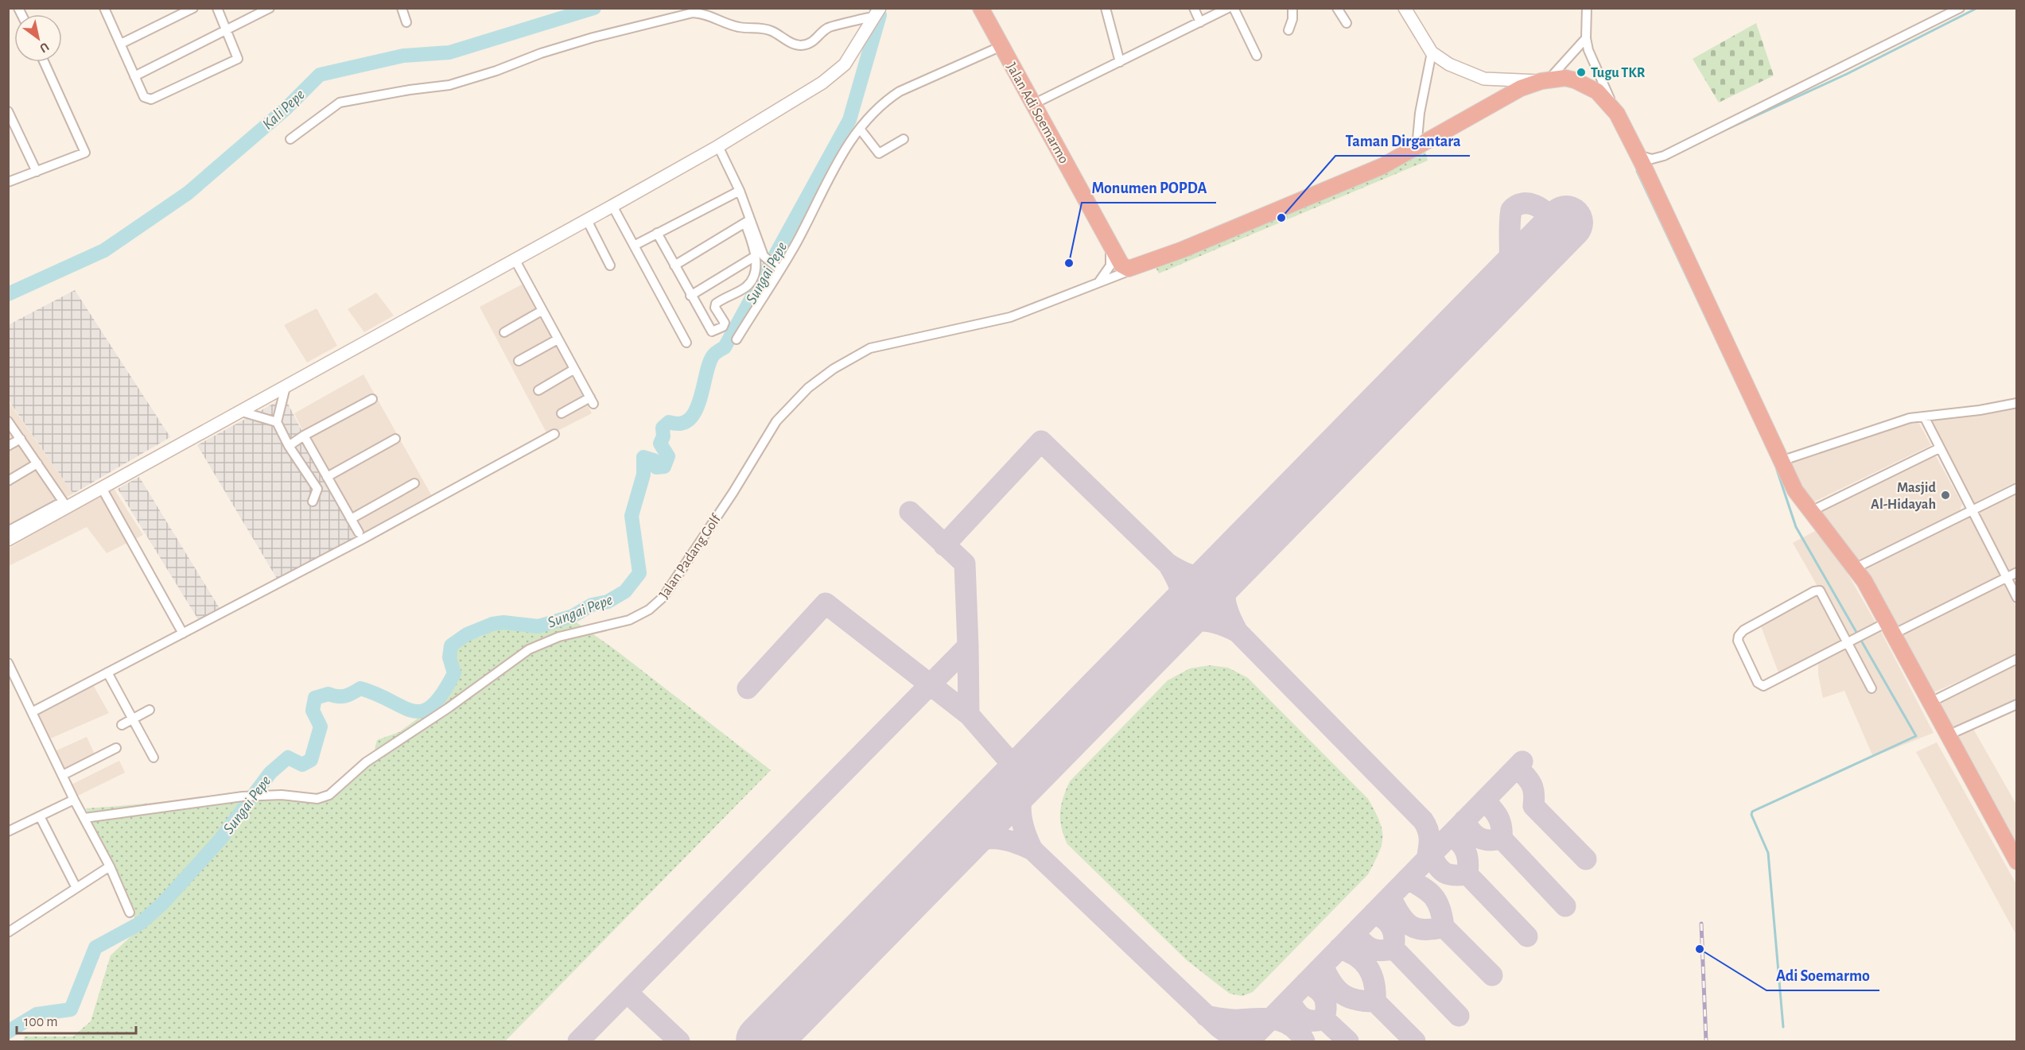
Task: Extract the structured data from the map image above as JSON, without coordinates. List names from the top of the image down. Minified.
{"streets":{"highway":["Jalan Adi Soemarmo"],"street":["Jalan Padang Golf"]},"crossings":[["Jalan Adi Soemarmo","Jalan Padang Golf"]],"water":["Kali Pepe","Sungai Pepe"],"places":["Tugu TKR","Taman Dirgantara","Monumen POPDA","Masjid Al-Hidayah","Adi Soemarmo"],"scale_bar":"100 m","north":"bottom right"}
